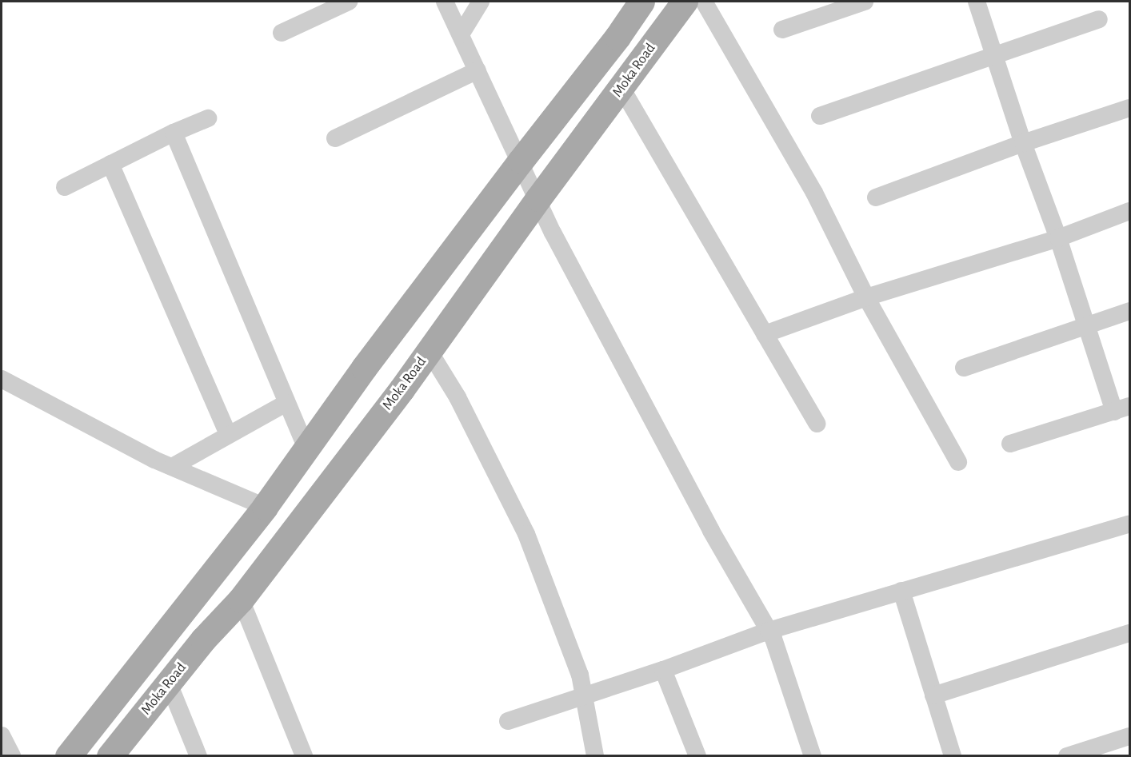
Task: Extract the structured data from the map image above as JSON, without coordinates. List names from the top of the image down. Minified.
{"streets":{"main road":["Moka Road"]}}
